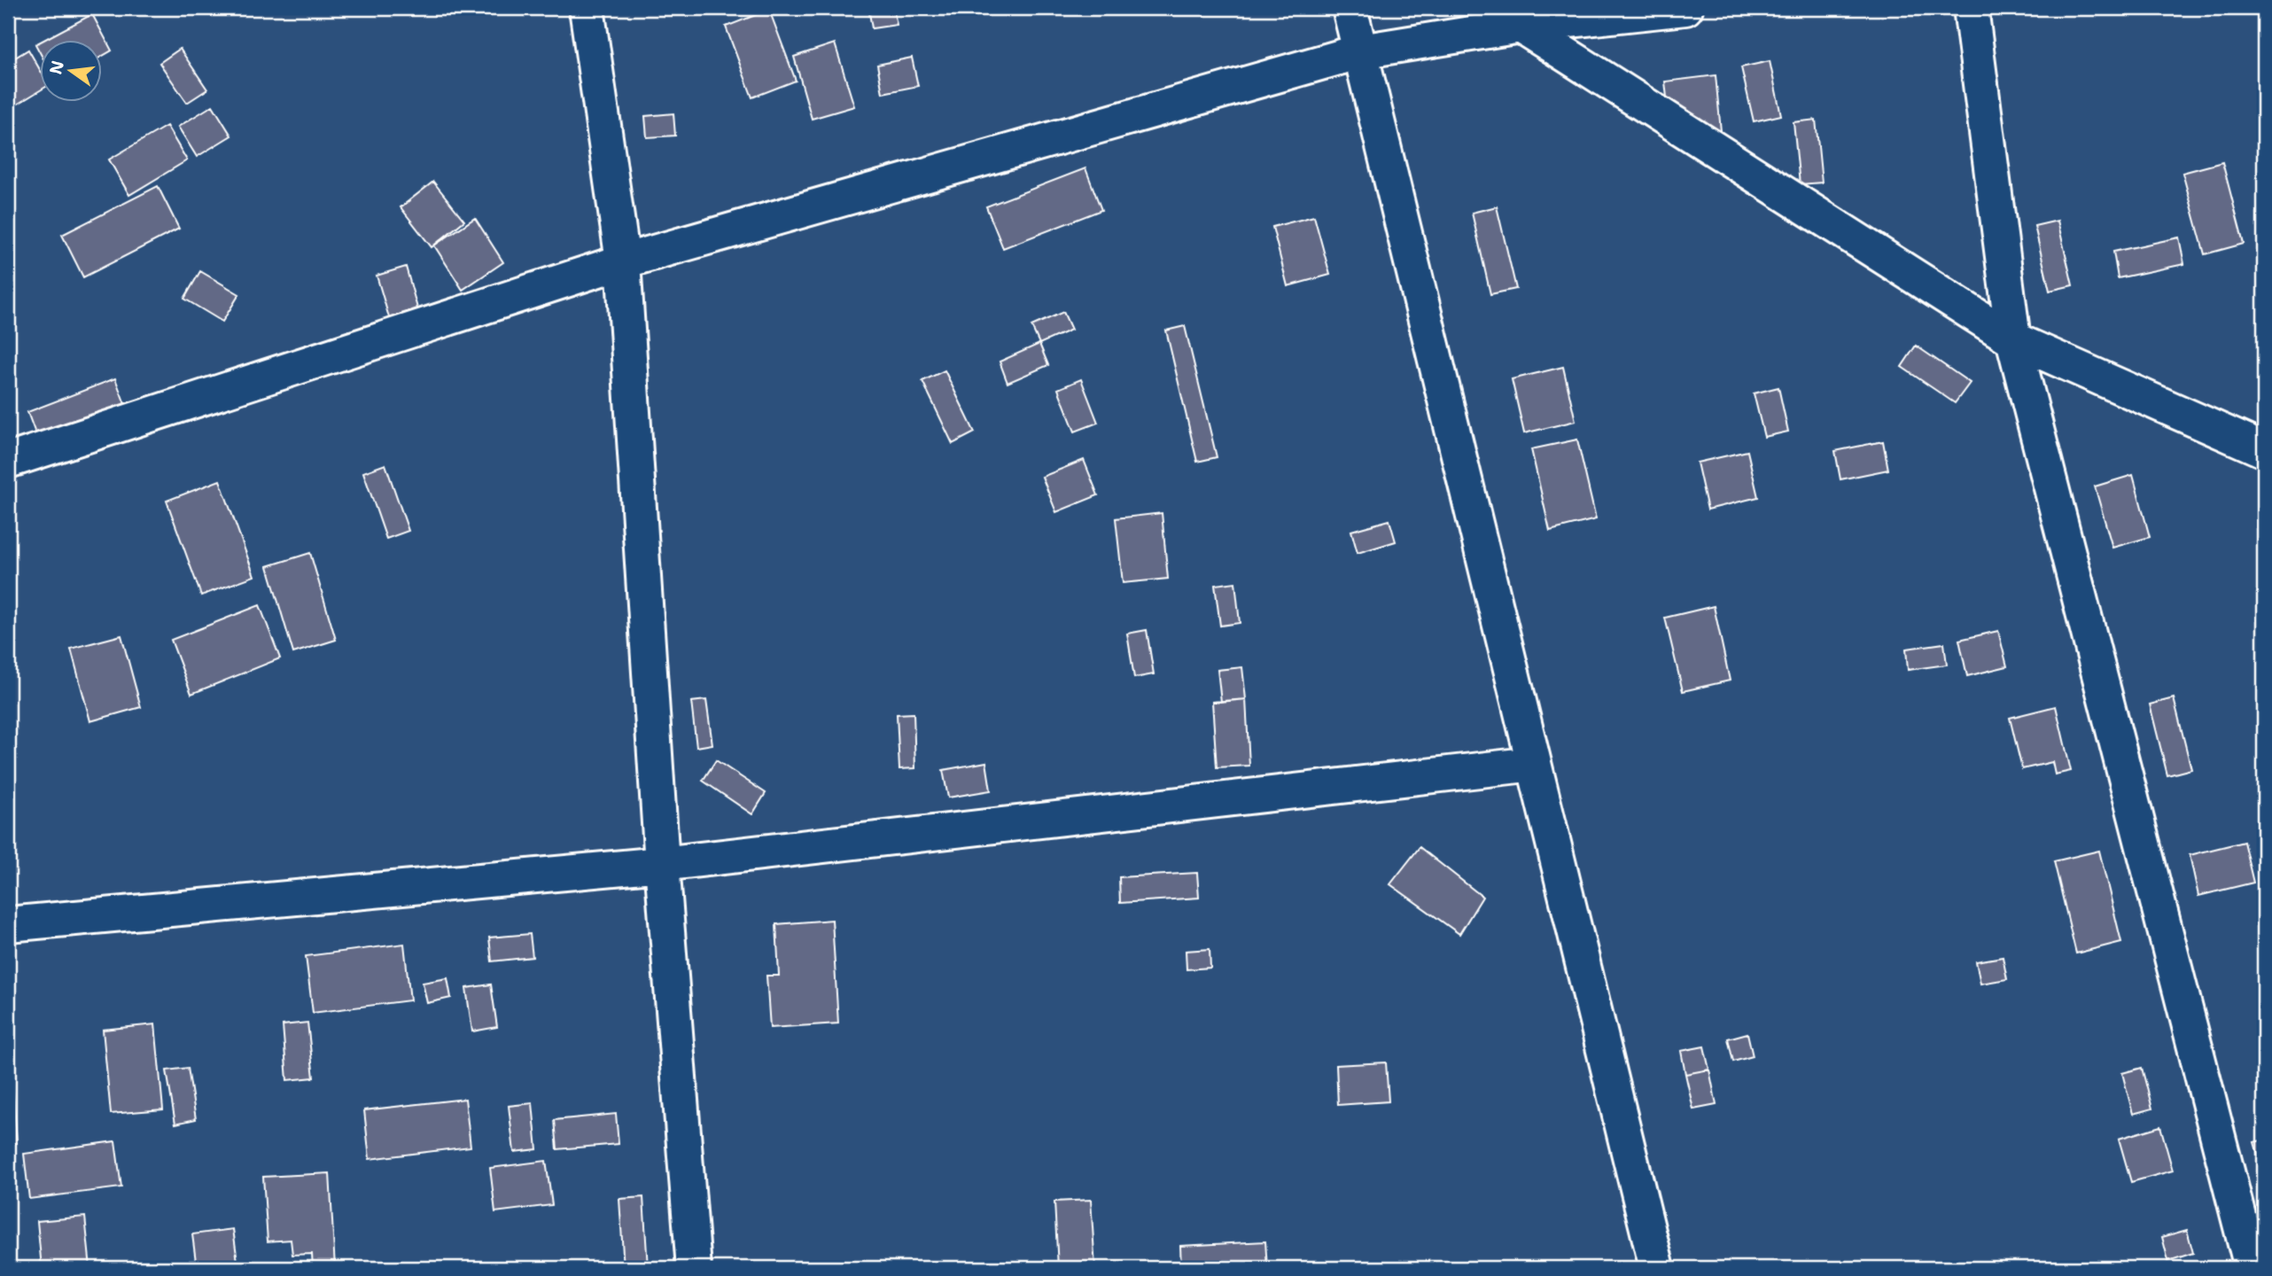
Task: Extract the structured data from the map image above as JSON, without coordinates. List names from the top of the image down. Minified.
{"north":"left"}
